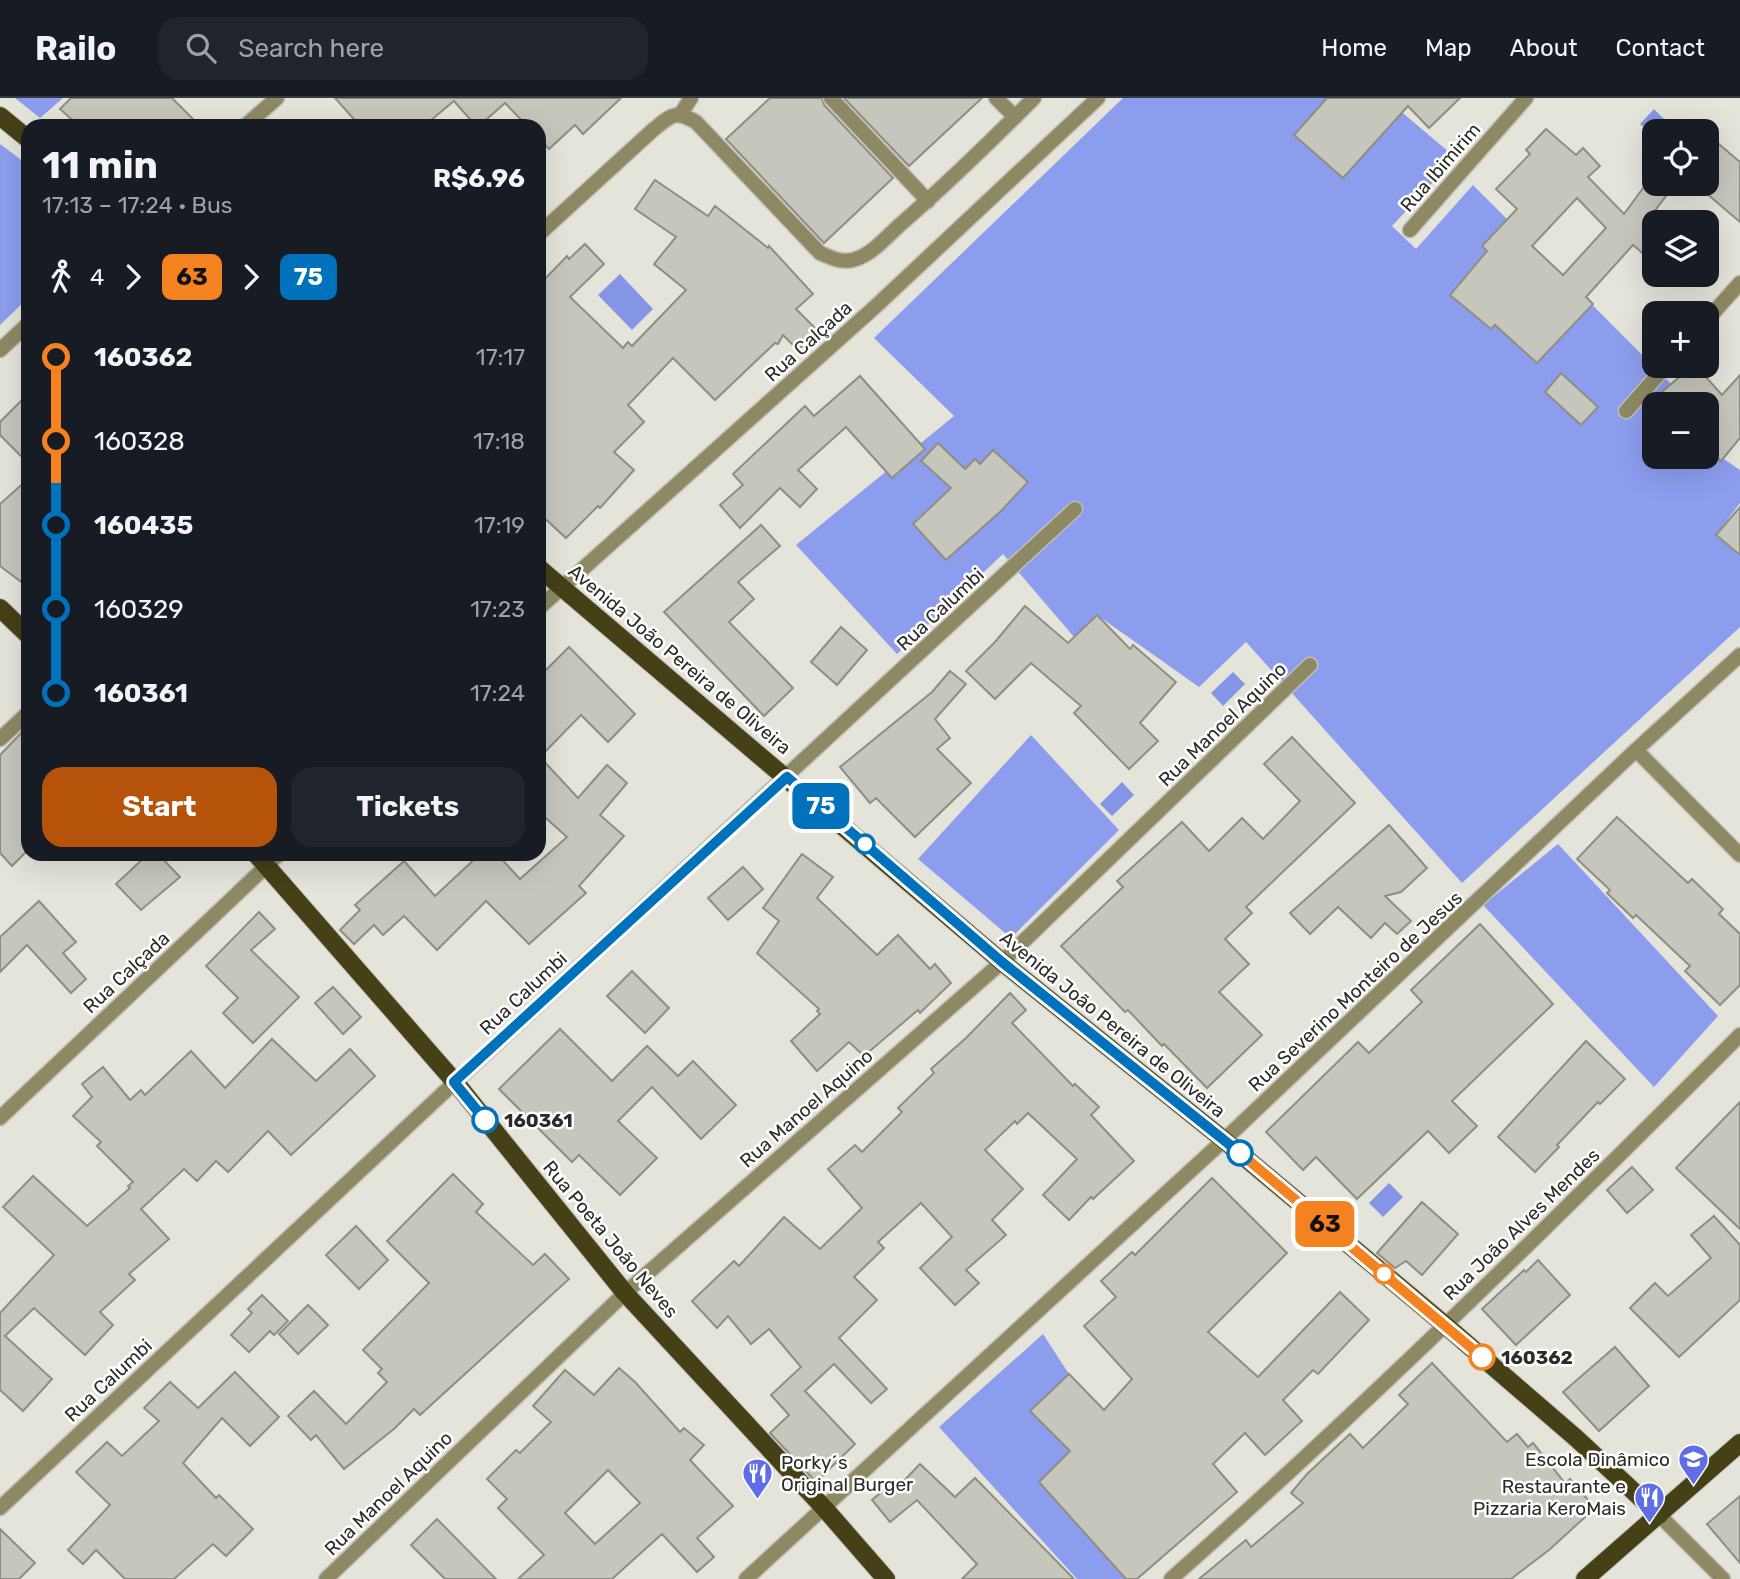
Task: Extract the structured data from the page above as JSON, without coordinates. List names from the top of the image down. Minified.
{"streets":{"main road":["Avenida João Pereira de Oliveira","Rua Poeta João Neves"],"street":["Rua Ibimirim","Rua Calçada","Rua Calumbi","Rua Manoel Aquino","Rua Severino Monteiro de Jesus","Rua João Alves Mendes"]},"crossings":[["Rua Calçada","Avenida João Pereira de Oliveira"],["Rua Calumbi","Avenida João Pereira de Oliveira"],["Rua Calumbi","Rua Poeta João Neves"],["Avenida João Pereira de Oliveira","Rua Manoel Aquino"],["Avenida João Pereira de Oliveira","Rua Severino Monteiro de Jesus"],["Avenida João Pereira de Oliveira","Rua João Alves Mendes"],["Rua Manoel Aquino","Rua Poeta João Neves"],["Rua Severino Monteiro de Jesus","Rua Poeta João Neves"]],"places":{"other":["160361","160362"],"school or university":["Escola Dinâmico"],"restaurant":["Porky´s Original Burger","Restaurante e Pizzaria KeroMais"]},"lines":["bus line 75","bus line 63"],"page":{"header":"Railo","search":"Search here","nav":["Home","Map","About","Contact"],"on_map":["63","75"],"map_buttons":["+","−"],"heading":["11 min","17:13 – 17:24 · Bus","R$6.96"],"legs":["4","63","75"],"list":[{"name":"160362","value":"17:17"},{"name":"160328","value":"17:18"},{"name":"160435","value":"17:19"},{"name":"160329","value":"17:23"},{"name":"160361","value":"17:24"}],"buttons":["Start","Tickets"]}}
